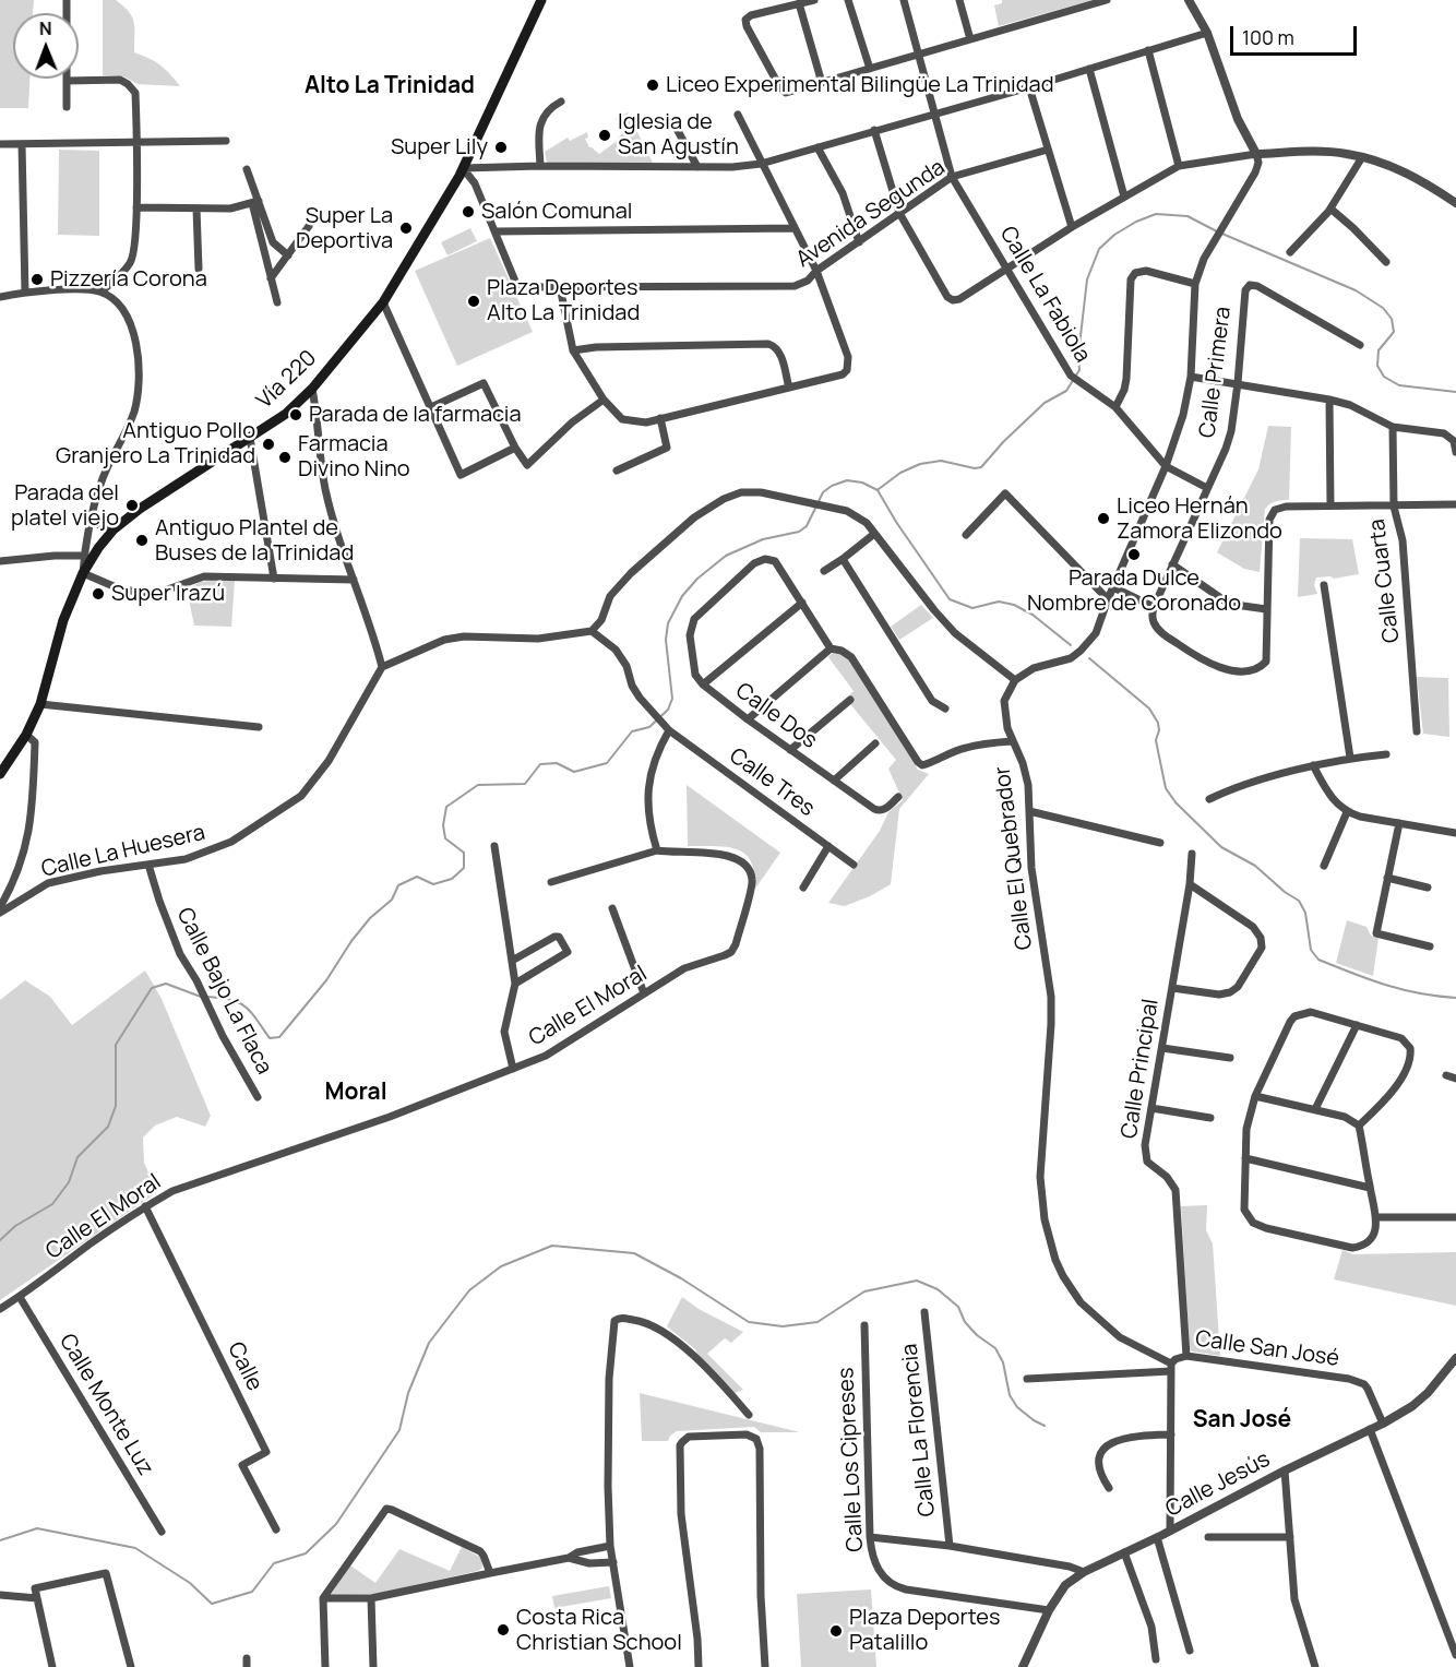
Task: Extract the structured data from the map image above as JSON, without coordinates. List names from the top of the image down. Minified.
{"streets":{"main road":["Vía 220"],"street":["Avenida Segunda","Calle La Fabiola","Calle Primera","Calle Cuarta","Calle Dos","Calle Tres","Calle La Huesera","Calle El Quebrador","Calle Bajo La Flaca","Calle El Moral","Calle Principal","Calle San José","Calle","Calle Monte Luz","Calle La Florencia","Calle Los Cipreses","Calle Jesús"]},"crossings":[["Avenida Segunda","Calle La Fabiola"],["Calle La Huesera","Calle Bajo La Flaca"],["Calle El Quebrador","Calle San José"],["Calle El Moral","Calle"],["Calle El Moral","Calle Monte Luz"],["Calle Principal","Calle San José"],["Calle San José","Calle Jesús"],["Calle Los Cipreses","Calle Jesús"]],"districts":["Alto La Trinidad","Moral","San José"],"places":["Liceo Experimental Bilingüe La Trinidad","Iglesia de San Agustín","Super Lily","Salón Comunal","Super La Deportiva","Pizzería Corona","Plaza Deportes Alto La Trinidad","Parada de la farmacia","Antiguo Pollo Granjero La Trinidad","Farmacia Divino Nino","Parada del platel viejo","Liceo Hernán Zamora Elizondo","Antiguo Plantel de Buses de la Trinidad","Parada Dulce Nombre de Coronado","Super Irazú","Costa Rica Christian School","Plaza Deportes Patalillo"],"scale_bar":"100 m","north":"top"}
